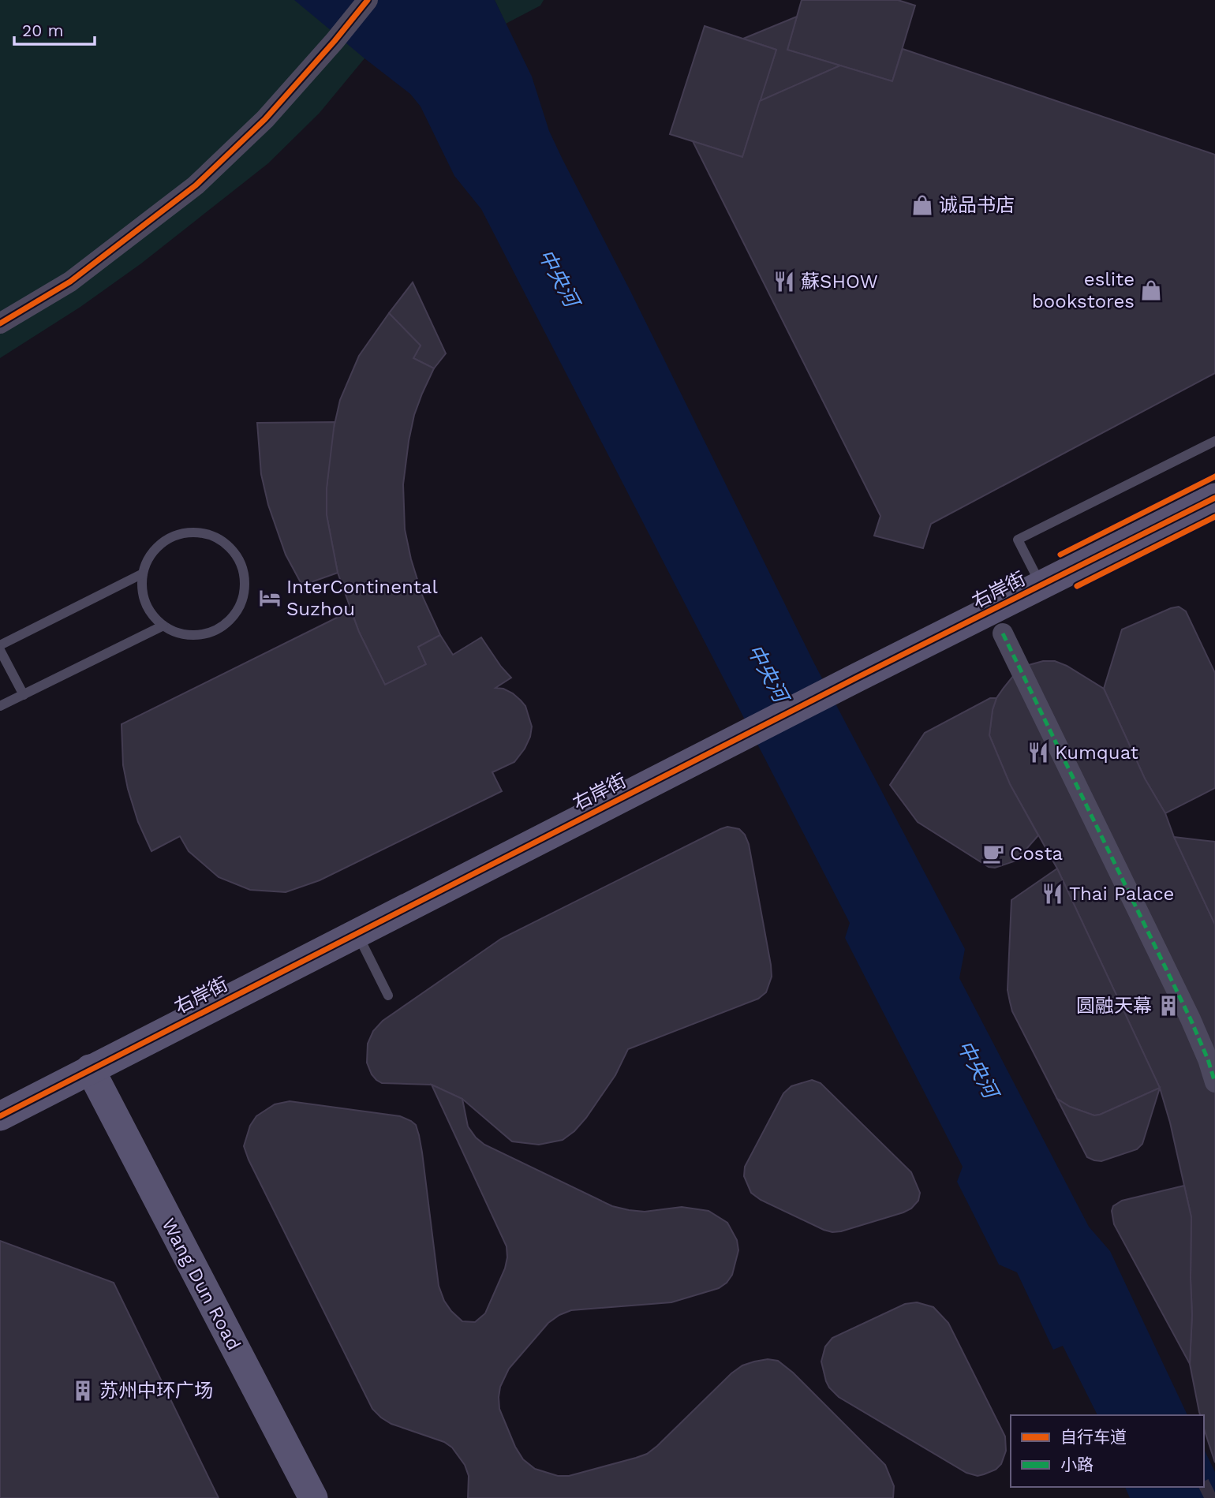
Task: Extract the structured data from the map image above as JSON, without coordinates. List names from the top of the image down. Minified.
{"streets":{"street":["右岸街","Wang Dun Road"]},"crossings":[["右岸街","Wang Dun Road"]],"water":["中央河"],"places":{"shop":["诚品书店","eslite bookstores"],"restaurant":["蘇SHOW","Kumquat","Thai Palace"],"hotel":["InterContinental Suzhou"],"cafe":["Costa"],"building":["圆融天幕","苏州中环广场"]},"legend":["自行车道","小路"],"scale_bar":"20 m"}
